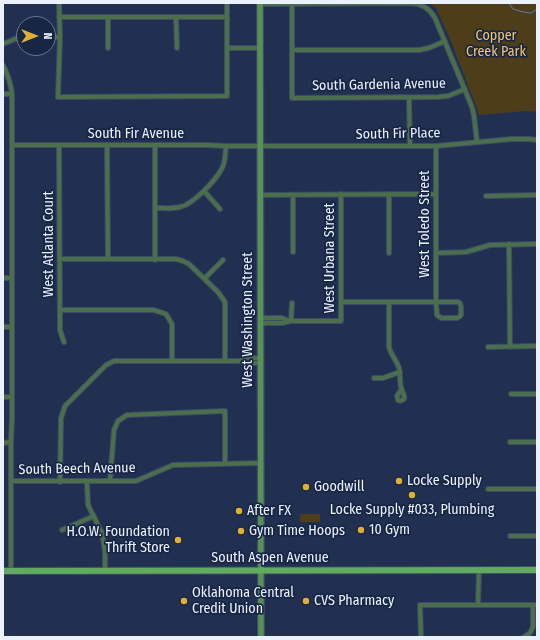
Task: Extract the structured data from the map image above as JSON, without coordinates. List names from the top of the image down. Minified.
{"streets":{"main road":["West Washington Street","South Aspen Avenue"],"street":["South Gardenia Avenue","South Fir Avenue","South Fir Place","West Toledo Street","West Atlanta Court","West Urbana Street","South Beech Avenue"]},"crossings":[["South Fir Avenue","South Fir Place"],["South Fir Avenue","West Atlanta Court"],["South Fir Avenue","West Washington Street"],["South Fir Place","West Toledo Street"],["South Fir Place","West Washington Street"],["West Washington Street","South Beech Avenue"],["West Washington Street","South Aspen Avenue"]],"parks":["Copper Creek Park"],"places":["Locke Supply","Goodwill","Locke Supply #033, Plumbing","After FX","10 Gym","Gym Time Hoops","H.O.W. Foundation Thrift Store","Oklahoma Central Credit Union","CVS Pharmacy"],"north":"right"}
